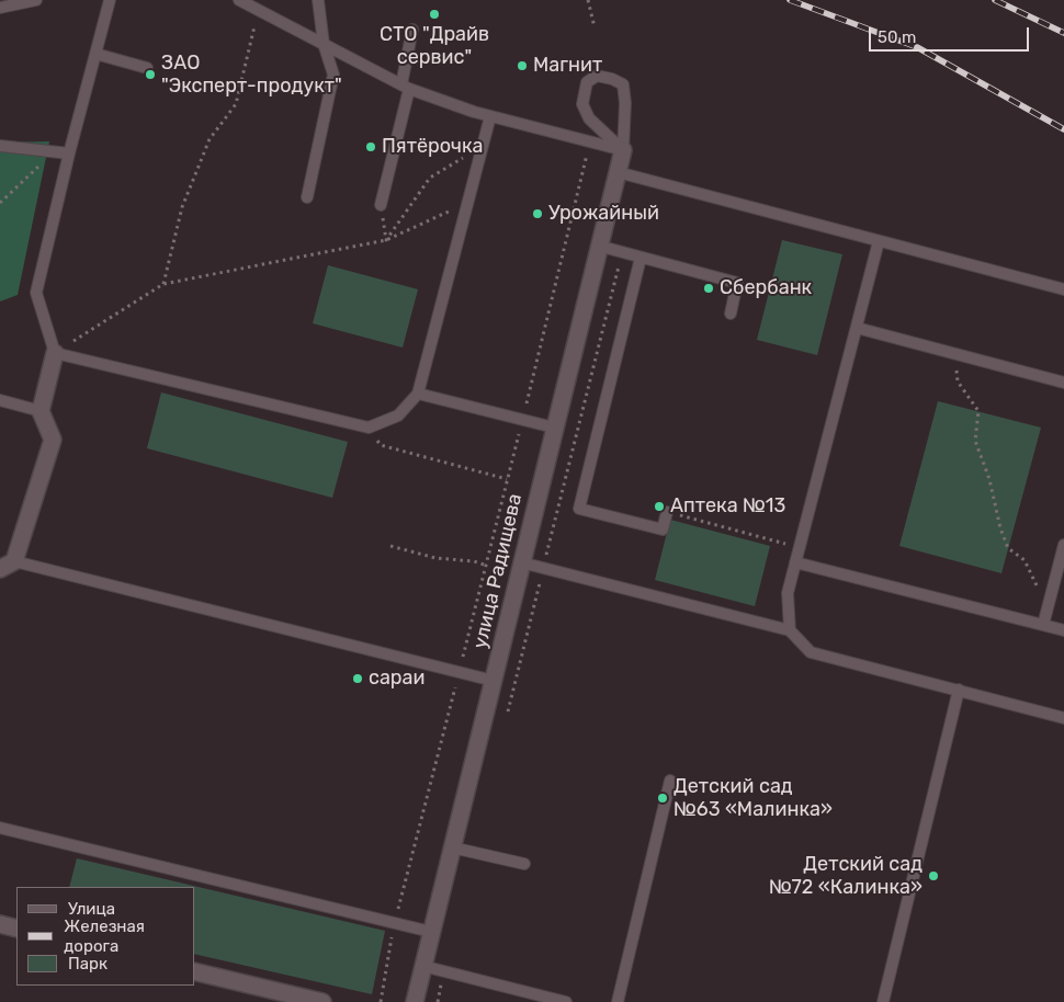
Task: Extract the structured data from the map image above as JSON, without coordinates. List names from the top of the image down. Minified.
{"streets":{"street":["улица Радищева"]},"places":["СТО \"Драйв сервис\"","Магнит","ЗАО \"Эксперт-продукт\"","Пятёрочка","Урожайный","Сбербанк","Аптека №13","сараи","Детский сад №63 «Малинка»","Детский сад №72 «Калинка»"],"legend":["Улица","Железная дорога","Парк"],"scale_bar":"50 m"}
